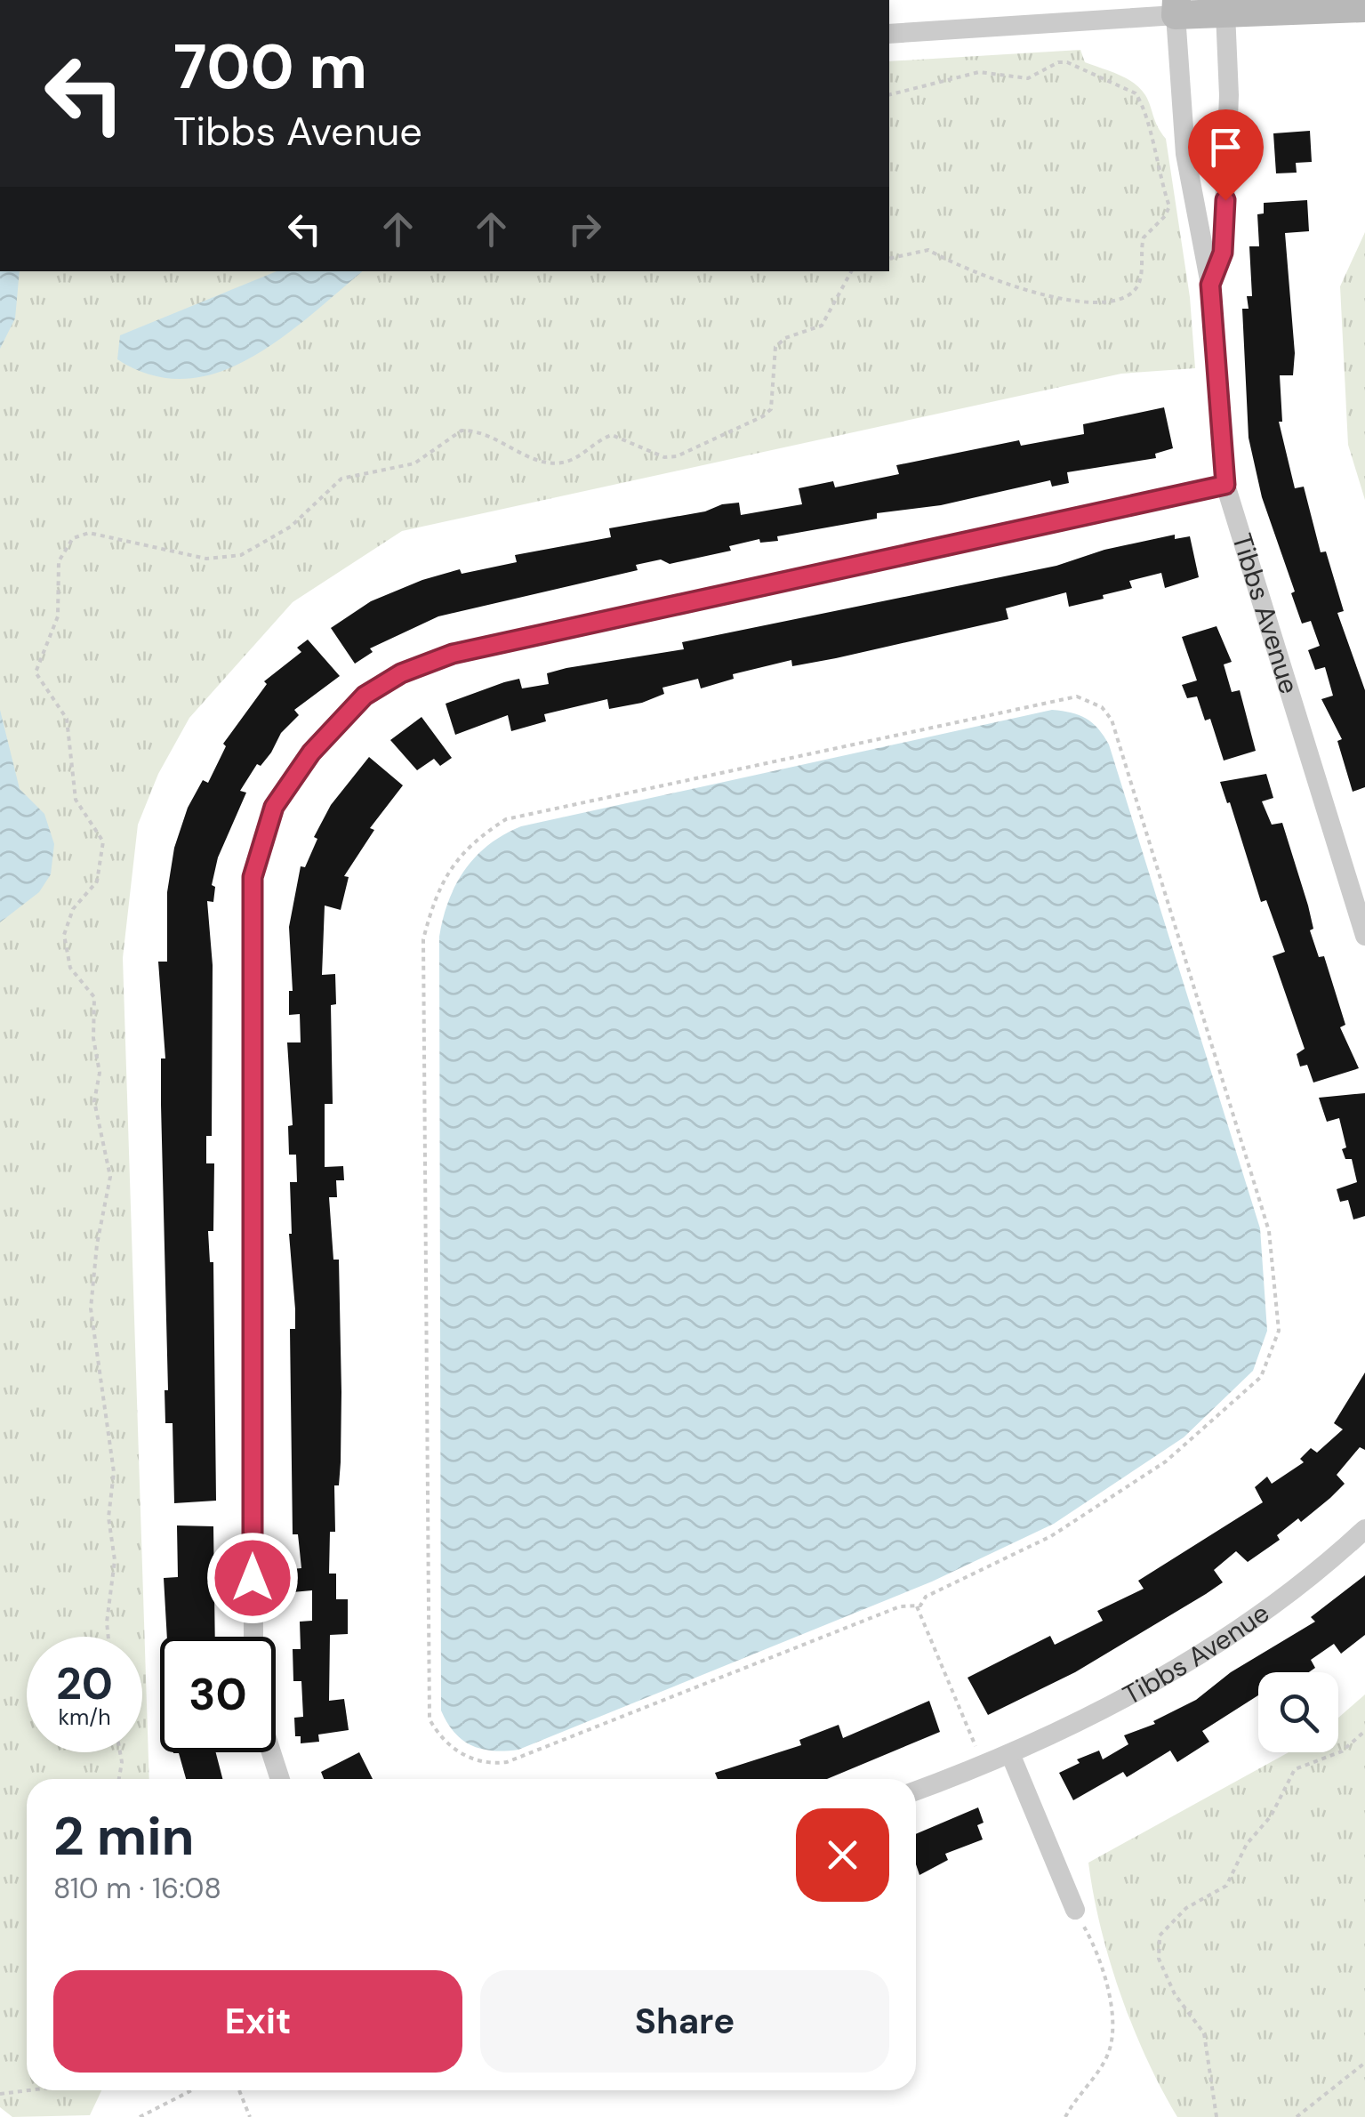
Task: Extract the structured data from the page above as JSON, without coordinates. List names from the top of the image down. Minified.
{"streets":{"street":["Tibbs Avenue"]},"page":{"turn":["700 m","Tibbs Avenue"],"speed":"20 km/h","limit":"30","heading":["2 min","810 m · 16:08"],"buttons":["Exit","Share"]}}
